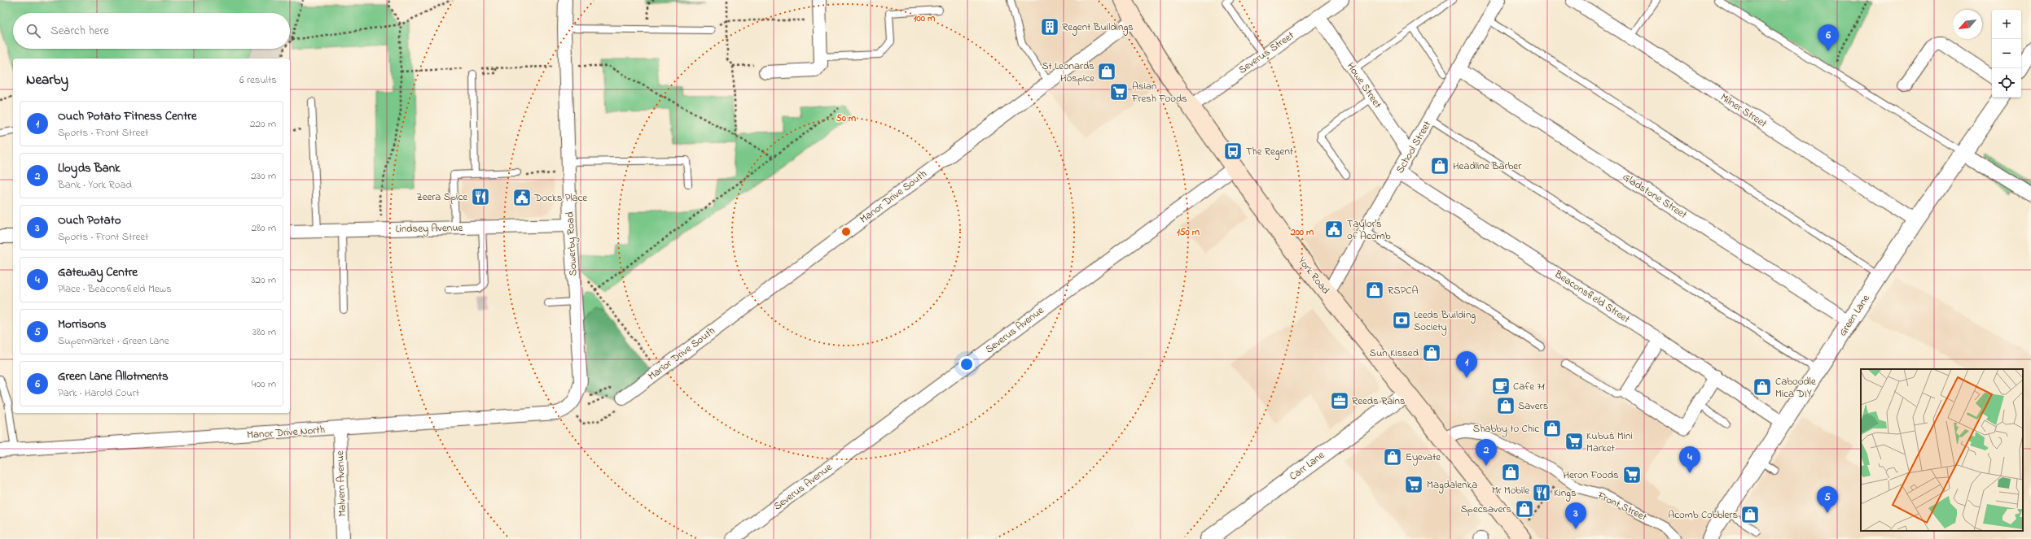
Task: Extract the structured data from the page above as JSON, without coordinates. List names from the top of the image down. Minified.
{"streets":{"main road":["York Road"],"street":["Severus Street","Howe Street","Milner Street","School Street","Gladstone Street","Manor Drive South","Lindsey Avenue","Sowerby Road","Beaconsfield Street","Green Lane","Severus Avenue","Manor Drive North","Carr Lane","Malvern Avenue","Front Street"]},"crossings":[["Severus Street","Howe Street"],["Severus Street","York Road"],["Howe Street","School Street"],["Milner Street","Green Lane"],["School Street","Gladstone Street"],["School Street","York Road"],["School Street","Beaconsfield Street"],["Gladstone Street","Green Lane"],["Manor Drive South","York Road"],["Lindsey Avenue","Sowerby Road"],["Sowerby Road","Manor Drive North"],["York Road","Severus Avenue"],["York Road","Carr Lane"],["York Road","Front Street"],["Beaconsfield Street","Green Lane"],["Manor Drive North","Malvern Avenue"]],"places":{"building":["Regent Buildings"],"shop":["St Leonards Hospice","Headline Barber","RSPCA","Sun Kissed","Caboodle Mica DIY","Savers","Shabby to Chic","Eyevate","Mr Mobile","Specsavers","Acomb Cobblers"],"supermarket":["Asian Fresh Foods","Kubuś Mini Market","Heron Foods","Magdalenka"],"bus stop":["The Regent"],"restaurant":["Zeera Spice","Kings"],"public building":["Docks Place","Taylor's of Acomb"],"bank":["Leeds Building Society"],"cafe":["Cafe 71"],"office":["Reeds Rains"]},"north":"bottom left","page":{"map_buttons":["+","−"],"search":"Search here","pins":["6","1","2","4","5","3"],"heading":["Nearby","6 results"],"list":[{"mark":"1","name":"Ouch Potato Fitness Centre","note":"Sports · Front Street","value":"220 m"},{"mark":"2","name":"Lloyds Bank","note":"Bank · York Road","value":"230 m"},{"mark":"3","name":"Ouch Potato","note":"Sports · Front Street","value":"280 m"},{"mark":"4","name":"Gateway Centre","note":"Place · Beaconsfield Mews","value":"320 m"},{"mark":"5","name":"Morrisons","note":"Supermarket · Green Lane","value":"380 m"},{"mark":"6","name":"Green Lane Allotments","note":"Park · Harold Court","value":"400 m"}]},"rings":["100 m","50 m","150 m","200 m"]}
